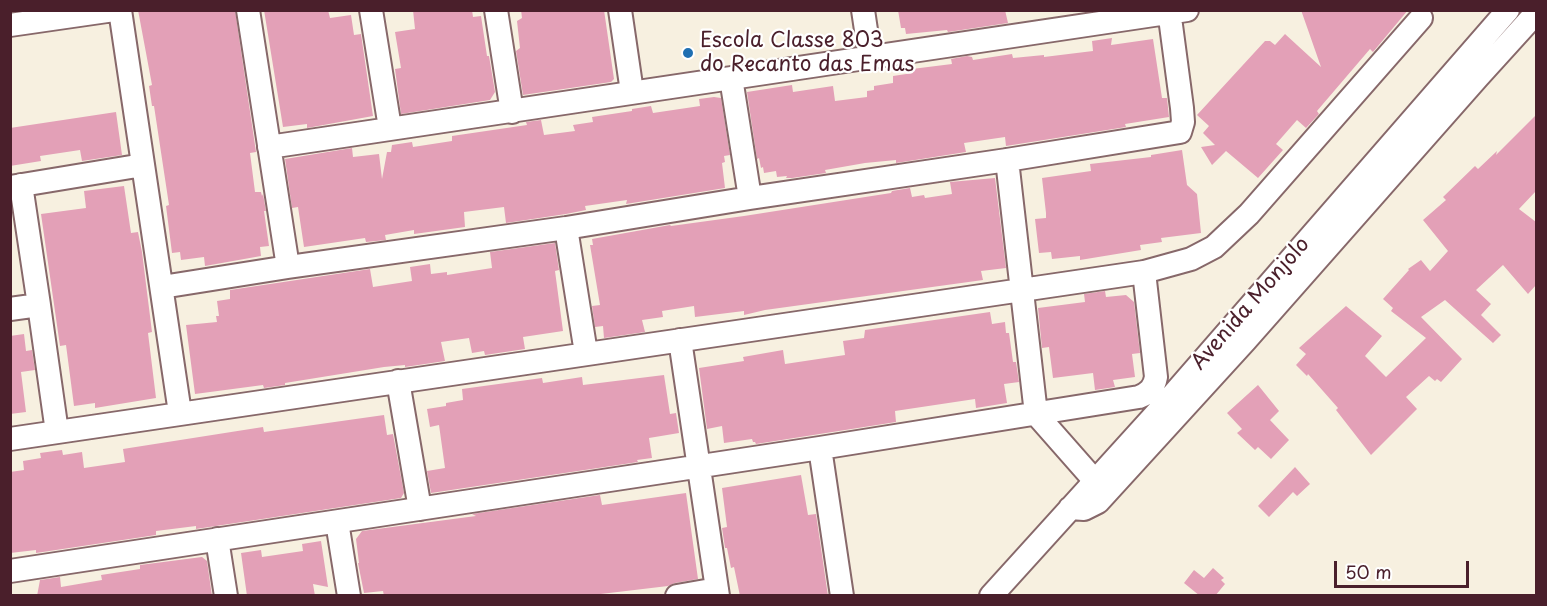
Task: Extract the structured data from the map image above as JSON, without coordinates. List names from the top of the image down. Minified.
{"streets":{"street":["Avenida Monjolo"]},"places":["Escola Classe 803 do Recanto das Emas"],"scale_bar":"50 m"}
